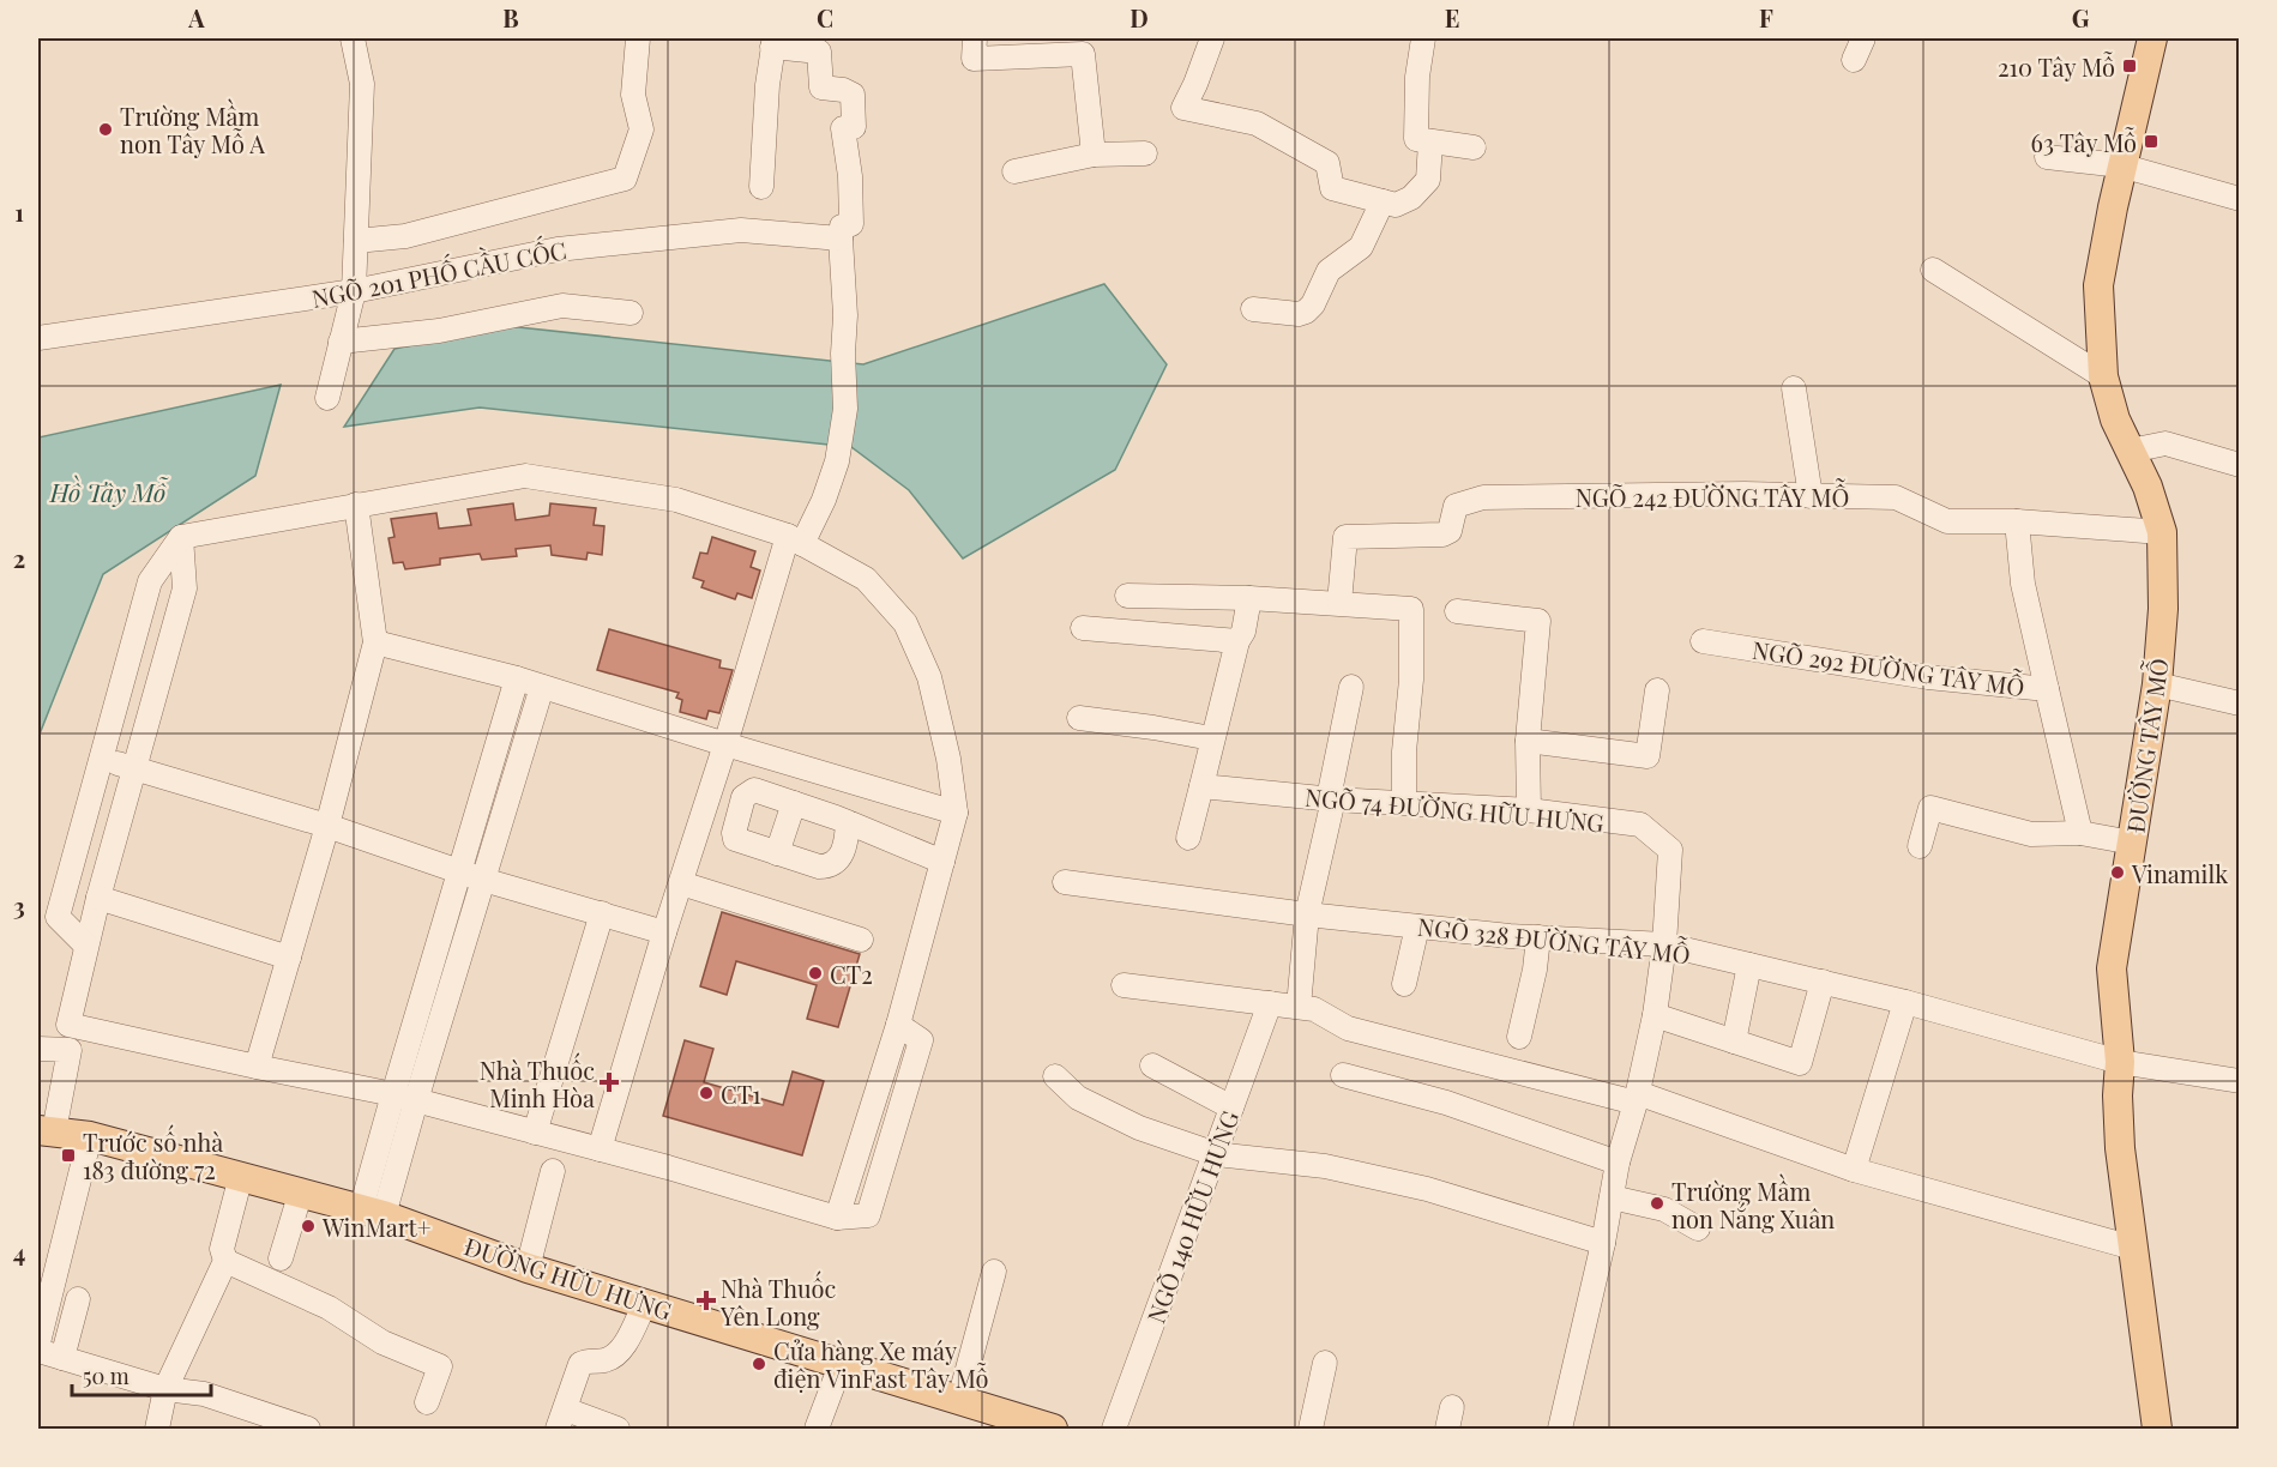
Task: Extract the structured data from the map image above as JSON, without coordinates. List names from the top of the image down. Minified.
{"streets":{"main road":["ĐƯỜNG TÂY MỖ","ĐƯỜNG HỮU HƯNG"],"street":["NGÕ 201 PHỐ CẦU CỐC","NGÕ 242 ĐƯỜNG TÂY MỖ","NGÕ 292 ĐƯỜNG TÂY MỖ","NGÕ 74 ĐƯỜNG HỮU HƯNG","NGÕ 328 ĐƯỜNG TÂY MỖ","NGÕ 140 HỮU HƯNG"]},"crossings":[["NGÕ 242 ĐƯỜNG TÂY MỖ","ĐƯỜNG TÂY MỖ"],["ĐƯỜNG TÂY MỖ","NGÕ 328 ĐƯỜNG TÂY MỖ"],["NGÕ 74 ĐƯỜNG HỮU HƯNG","NGÕ 328 ĐƯỜNG TÂY MỖ"]],"water":["Hồ Tây Mỗ"],"places":{"transit":["210 Tây Mỗ","63 Tây Mỗ","Trước số nhà 183 đường 72"],"other":["Trường Mầm non Tây Mỗ A","Vinamilk","CT2","CT1","Trường Mầm non Nắng Xuân","WinMart+","Cửa hàng Xe máy điện VinFast Tây Mỗ"],"health":["Nhà Thuốc Minh Hòa","Nhà Thuốc Yên Long"]},"scale_bar":"50 m","grid":{"columns":["A","B","C","D","E","F","G"],"rows":["1","2","3","4"]}}
